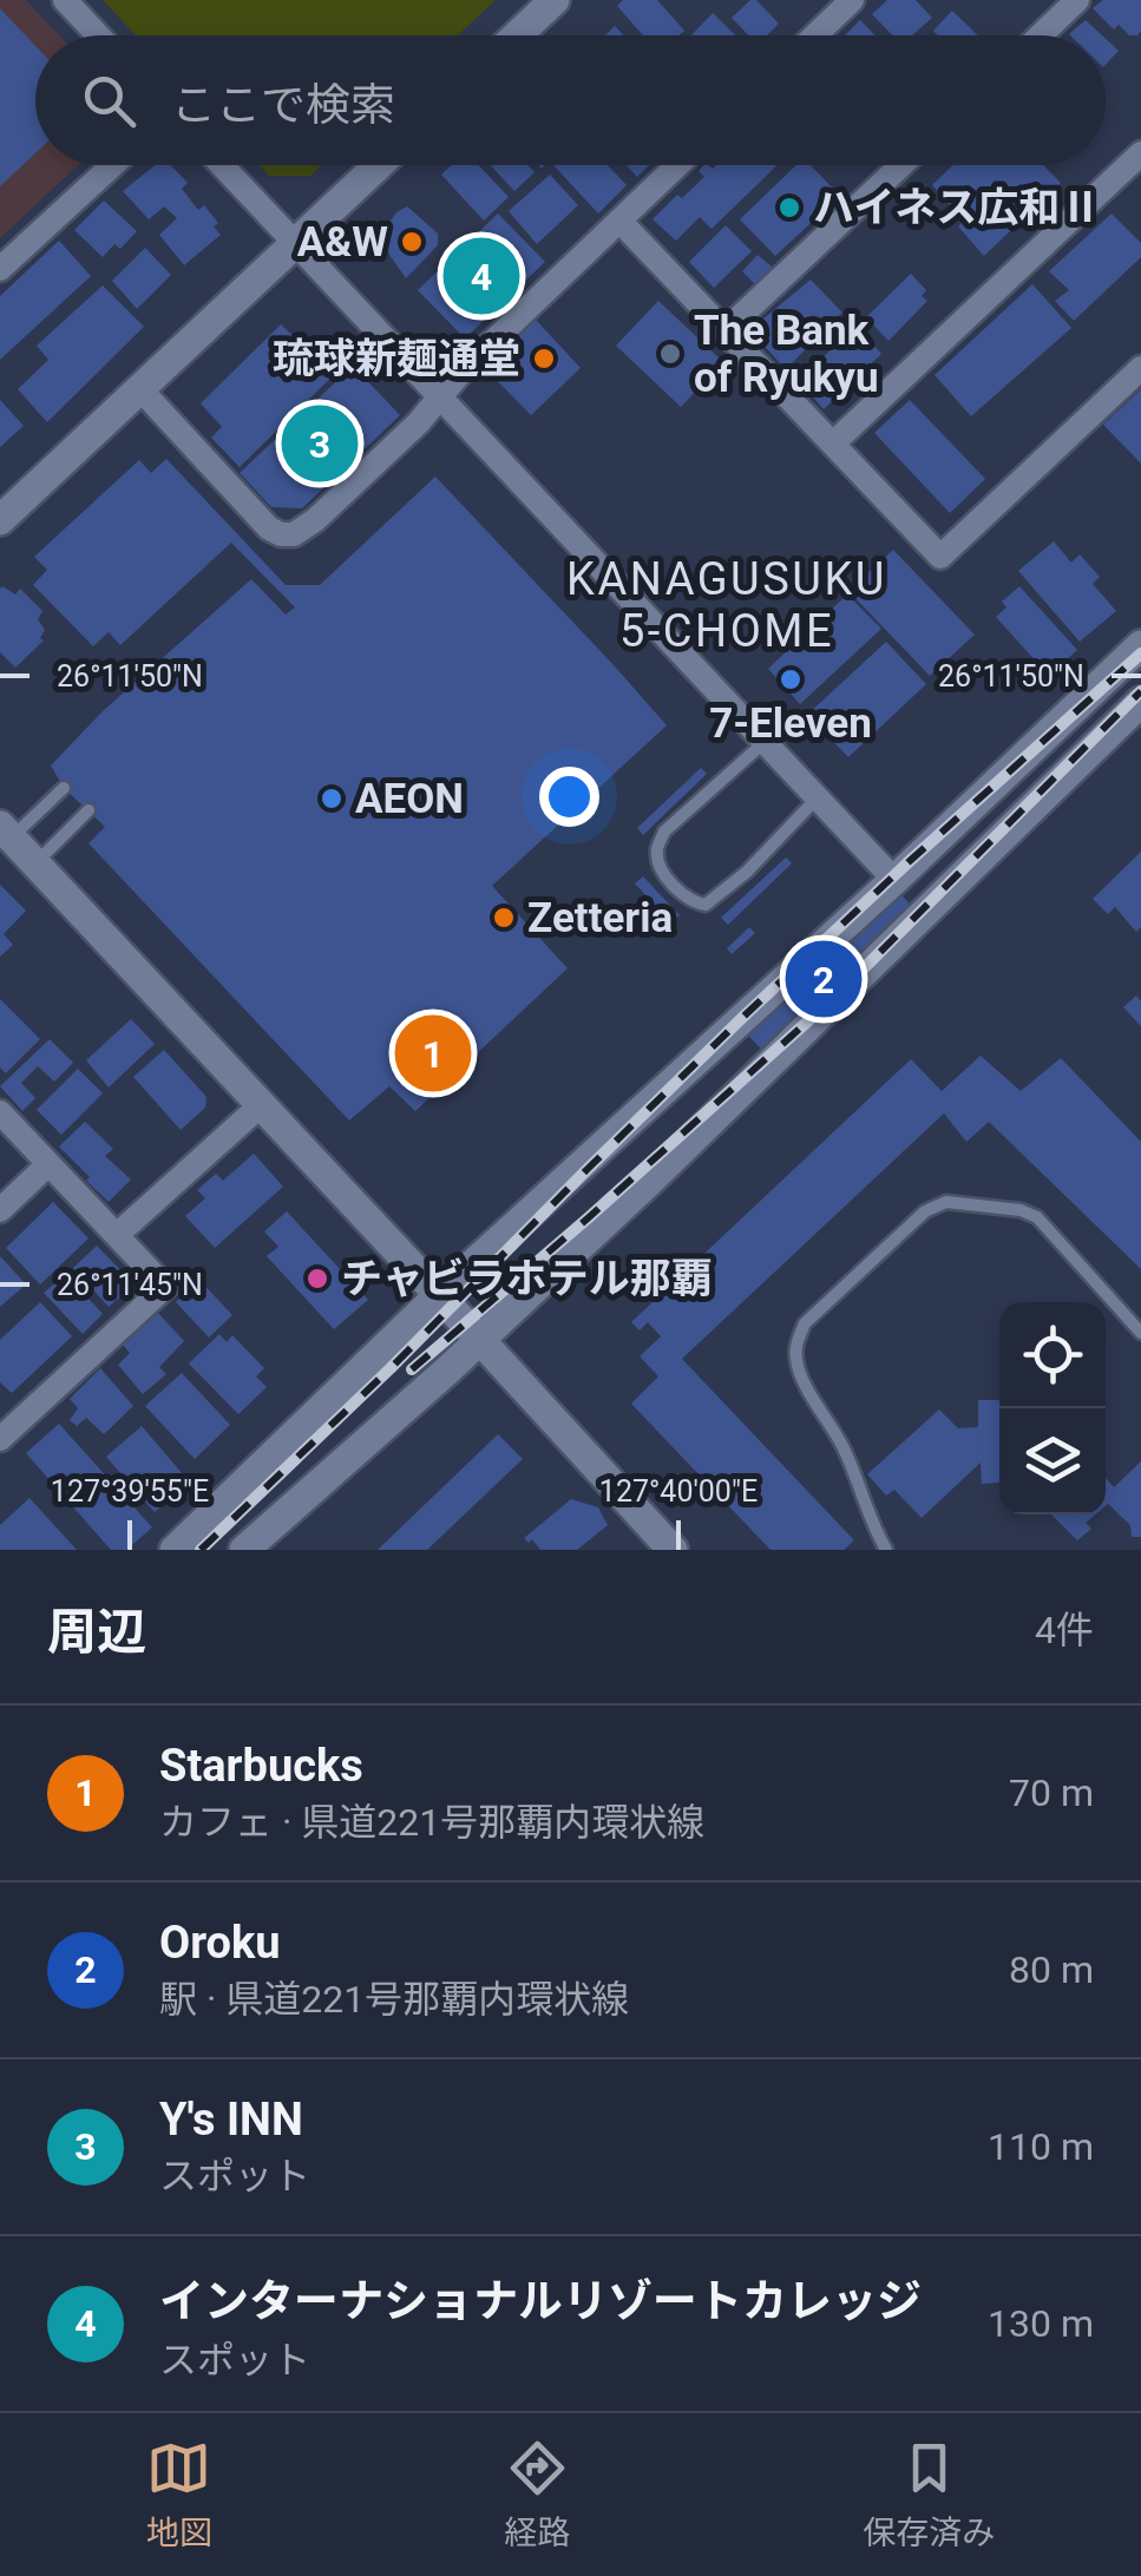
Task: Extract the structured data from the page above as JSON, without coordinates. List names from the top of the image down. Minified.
{"districts":["KANAGUSUKU 5-CHOME"],"places":["ハイネス広和Ⅱ","A&W","The Bank of Ryukyu","琉球新麺通堂","7-Eleven","AEON","Zetteria","チャビラホテル那覇"],"page":{"search":"ここで検索","pins":["4","3","2","1"],"heading":["周辺","4件"],"list":[{"mark":"1","name":"Starbucks","note":"カフェ · 県道221号那覇内環状線","value":"70 m"},{"mark":"2","name":"Oroku","note":"駅 · 県道221号那覇内環状線","value":"80 m"},{"mark":"3","name":"Y's INN","note":"スポット","value":"110 m"},{"mark":"4","name":"インターナショナルリゾートカレッジ","note":"スポット","value":"130 m"}],"nav":["地図","経路","保存済み"]},"coordinates":["26°11'50\"N","26°11'45\"N","127°39'55\"E","127°40'00\"E"]}
